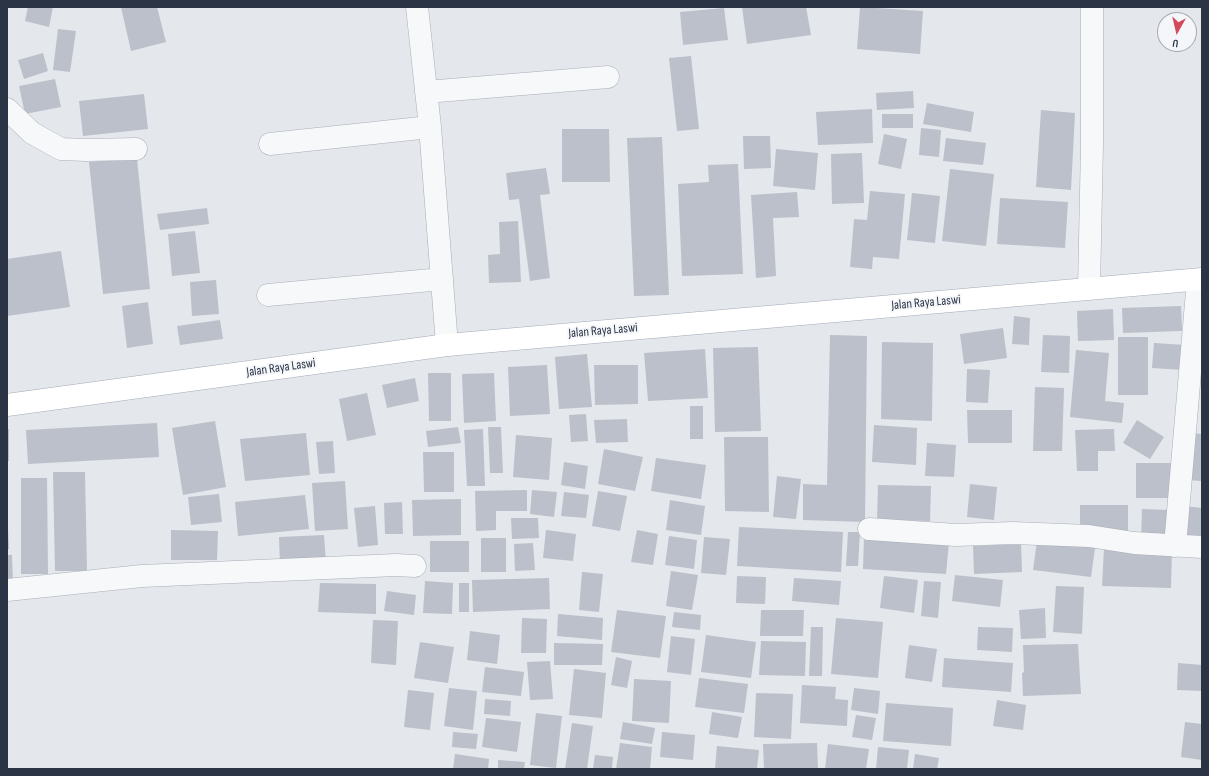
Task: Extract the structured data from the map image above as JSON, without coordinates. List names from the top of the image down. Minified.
{"streets":{"main road":["Jalan Raya Laswi"]},"north":"bottom"}
